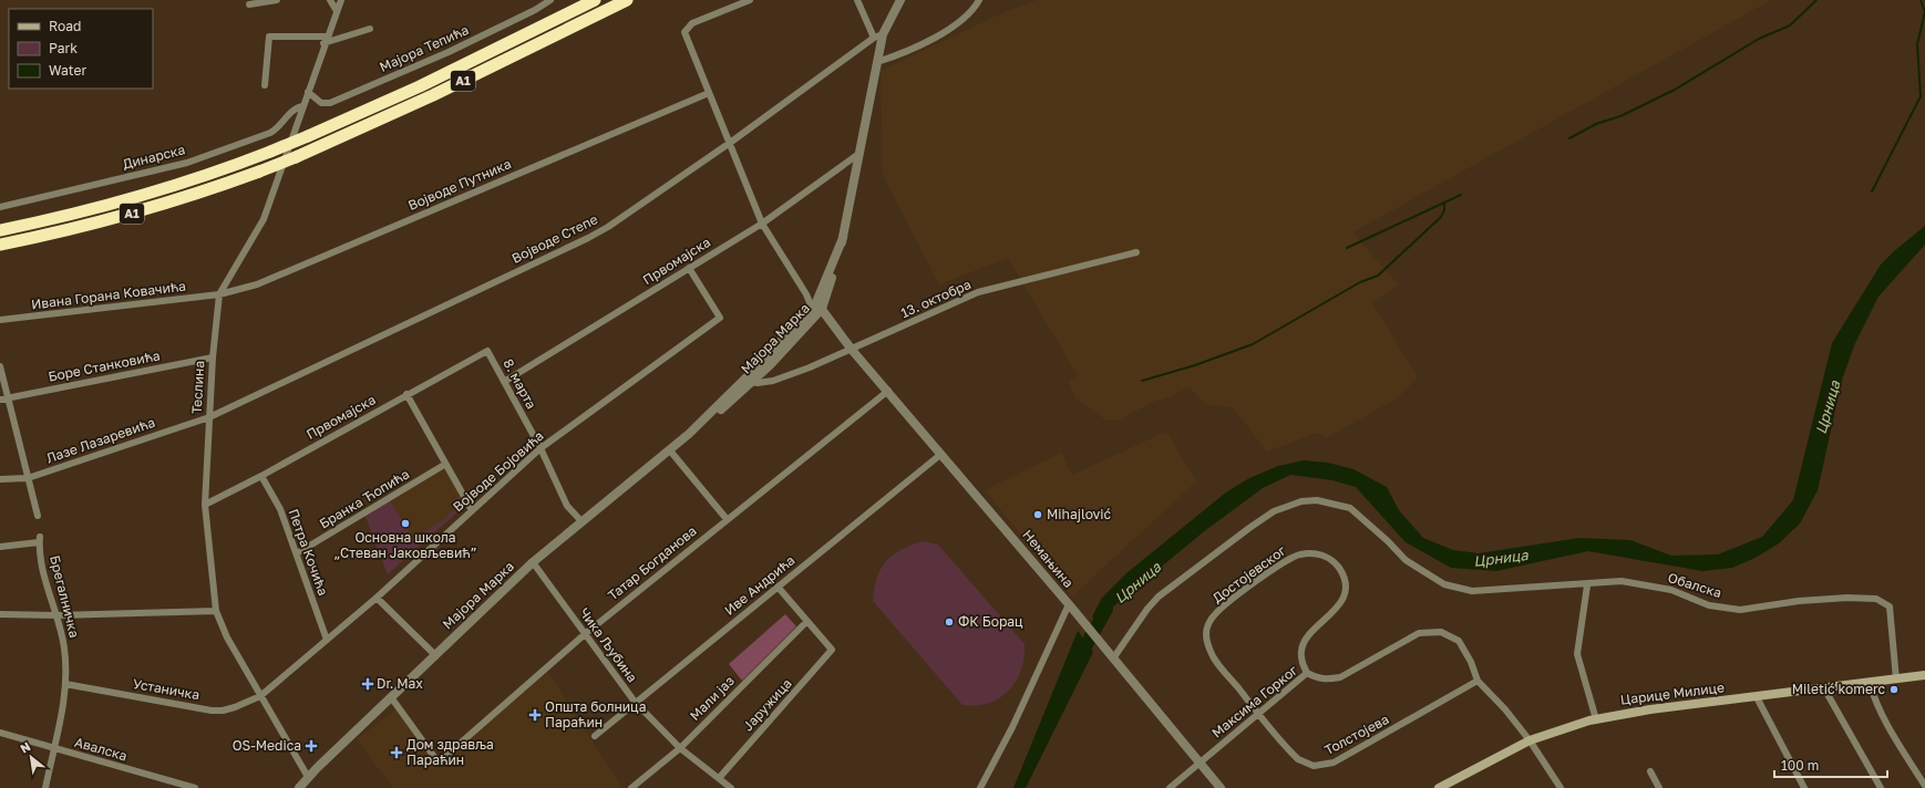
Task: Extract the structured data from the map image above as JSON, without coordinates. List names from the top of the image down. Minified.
{"streets":{"highway":["A1"],"main road":["Царице Милице"],"street":["Мајора Тепића","Динарска","Војводе Путника","Војводе Степе","Првомајска","Ивана Горана Ковачића","13. октобра","Мајора Марка","Боре Станковића","8. марта","Теслина","Лазе Лазаревића","Војводе Бојовића","Бранка Ћопића","Петра Кочића","Немањина","Татар Богданова","Достојевског","Иве Андрића","Обалска","Брегалничка","Чика Љубина","Устаничка","Мали јаз","Максима Горког","Јаружица","Толстојева","Авалска"]},"crossings":[["Мајора Тепића","Теслина"],["Динарска","Теслина"],["Војводе Путника","Ивана Горана Ковачића"],["Војводе Путника","Теслина"],["Војводе Степе","Мајора Марка"],["Војводе Степе","Теслина"],["Војводе Степе","Лазе Лазаревића"],["Првомајска","Мајора Марка"],["Првомајска","8. марта"],["Првомајска","Теслина"],["Првомајска","Војводе Бојовића"],["Првомајска","Петра Кочића"],["Ивана Горана Ковачића","Теслина"],["13. октобра","Мајора Марка"],["13. октобра","Немањина"],["Мајора Марка","8. марта"],["Мајора Марка","Теслина"],["Мајора Марка","Немањина"],["Мајора Марка","Татар Богданова"],["Мајора Марка","Чика Љубина"],["Боре Станковића","Теслина"],["8. марта","Војводе Бојовића"],["Теслина","Лазе Лазаревића"],["Теслина","Војводе Бојовића"],["Теслина","Устаничка"],["Војводе Бојовића","Петра Кочића"],["Војводе Бојовића","Устаничка"],["Бранка Ћопића","Петра Кочића"],["Немањина","Татар Богданова"],["Немањина","Иве Андрића"],["Немањина","Обалска"],["Немањина","Максима Горког"],["Татар Богданова","Чика Љубина"],["Достојевског","Максима Горког"],["Достојевског","Толстојева"],["Иве Андрића","Чика Љубина"],["Обалска","Царице Милице"],["Брегалничка","Устаничка"],["Брегалничка","Авалска"],["Чика Љубина","Мали јаз"],["Чика Љубина","Јаружица"],["Царице Милице","Максима Горког"],["Мали јаз","Јаружица"],["Максима Горког","Толстојева"]],"water":["Црница"],"places":{"other":["Mihajlović","Основна школа „Стеван Јаковљевић”","ФК Борац","Miletić komerc"],"health":["Dr. Max","Општа болница Параћин","OS-Medica","Дом здравља Параћин"]},"legend":["Road","Park","Water"],"scale_bar":"100 m","north":"top left"}
